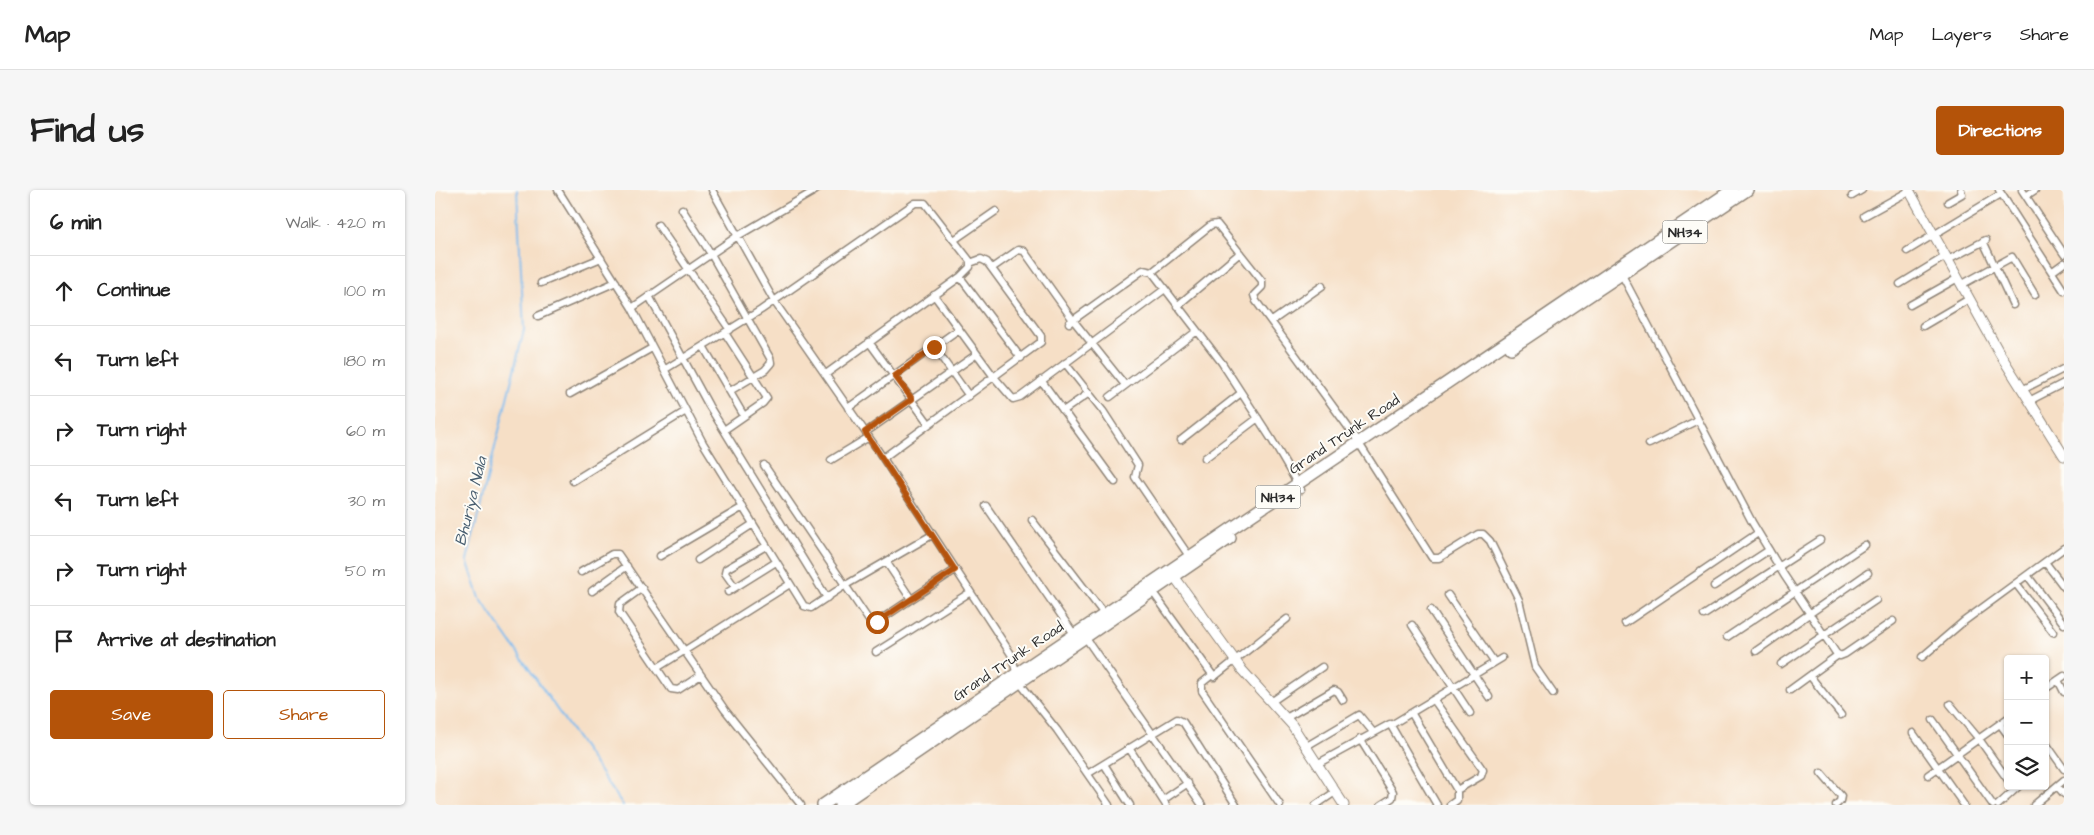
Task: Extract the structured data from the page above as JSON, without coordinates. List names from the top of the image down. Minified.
{"streets":{"highway":["NH34","Grand Trunk Road"]},"water":["Bhuriya Nala"],"page":{"header":"Map","nav":["Map","Layers","Share"],"title":"Find us","buttons":["Directions",["Save","Share"]],"heading":["6 min","Walk · 420 m"],"list":[["Continue","100 m"],["Turn left","180 m"],["Turn right","60 m"],["Turn left","30 m"],["Turn right","50 m"],"Arrive at destination"],"map_buttons":["+","−"]}}
